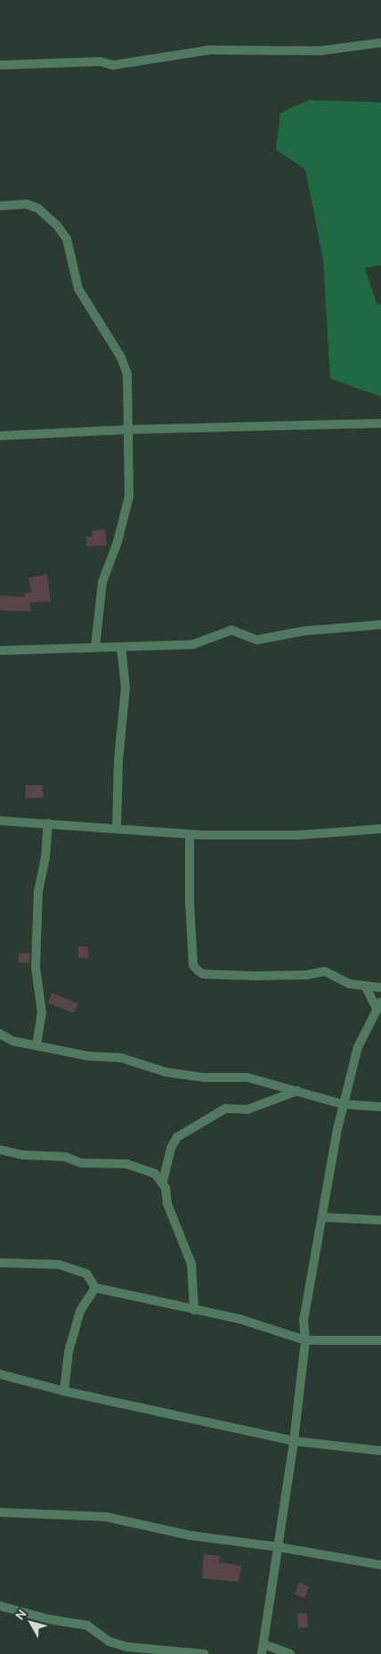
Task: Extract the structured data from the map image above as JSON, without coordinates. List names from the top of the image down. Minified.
{"north":"top left"}
